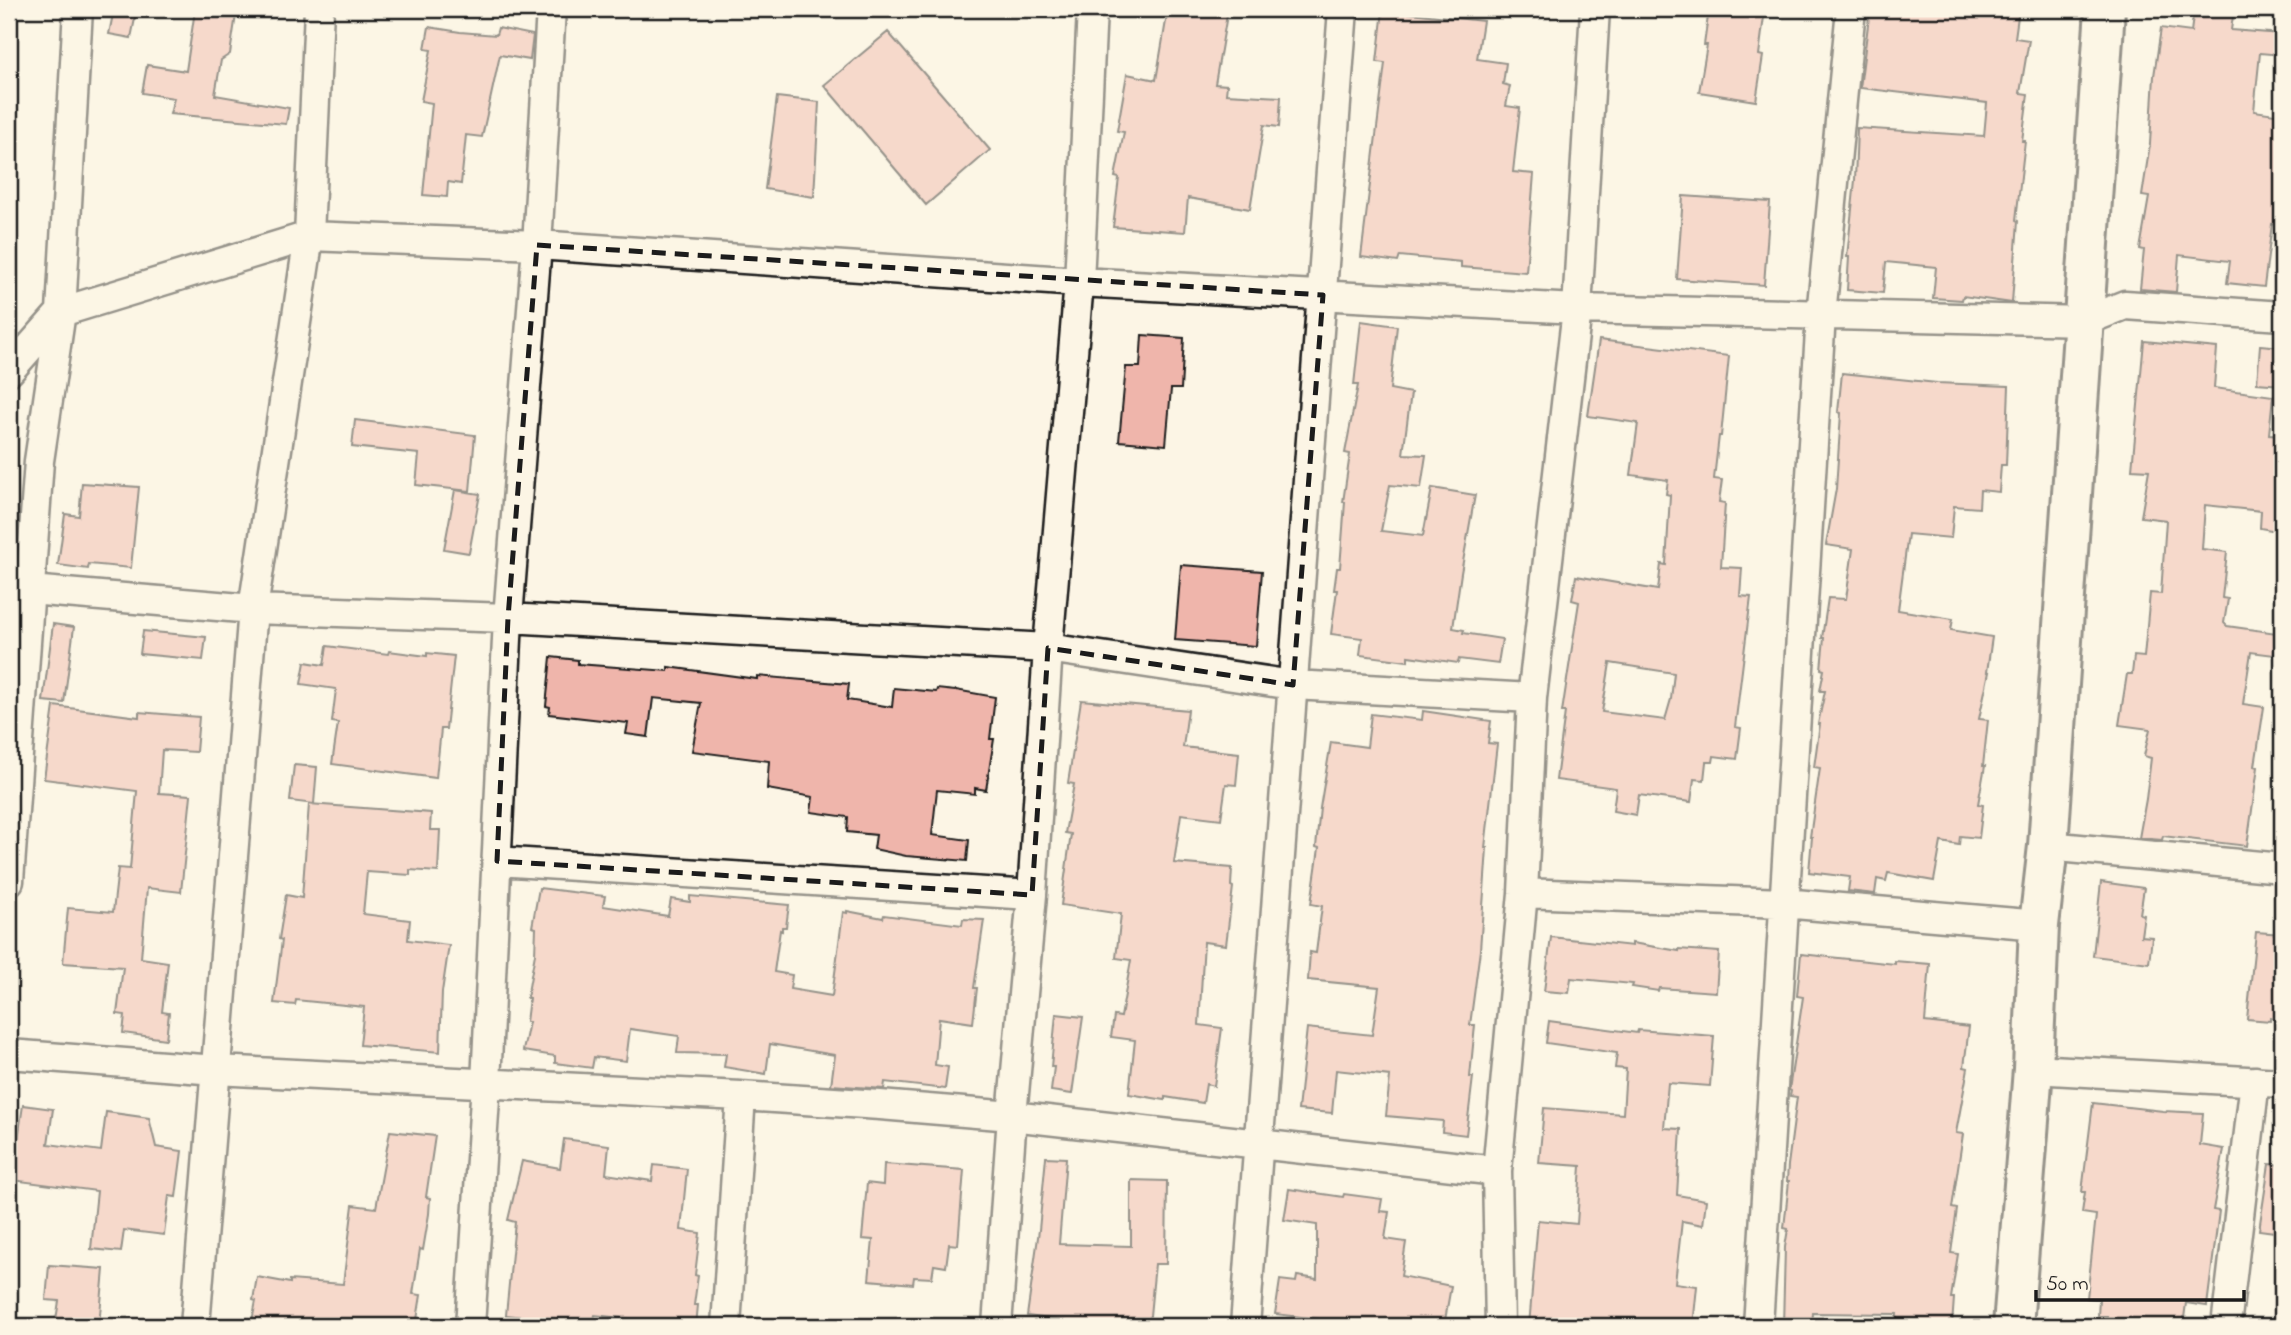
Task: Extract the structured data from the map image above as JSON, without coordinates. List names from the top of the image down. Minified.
{"scale_bar":"50 m"}
